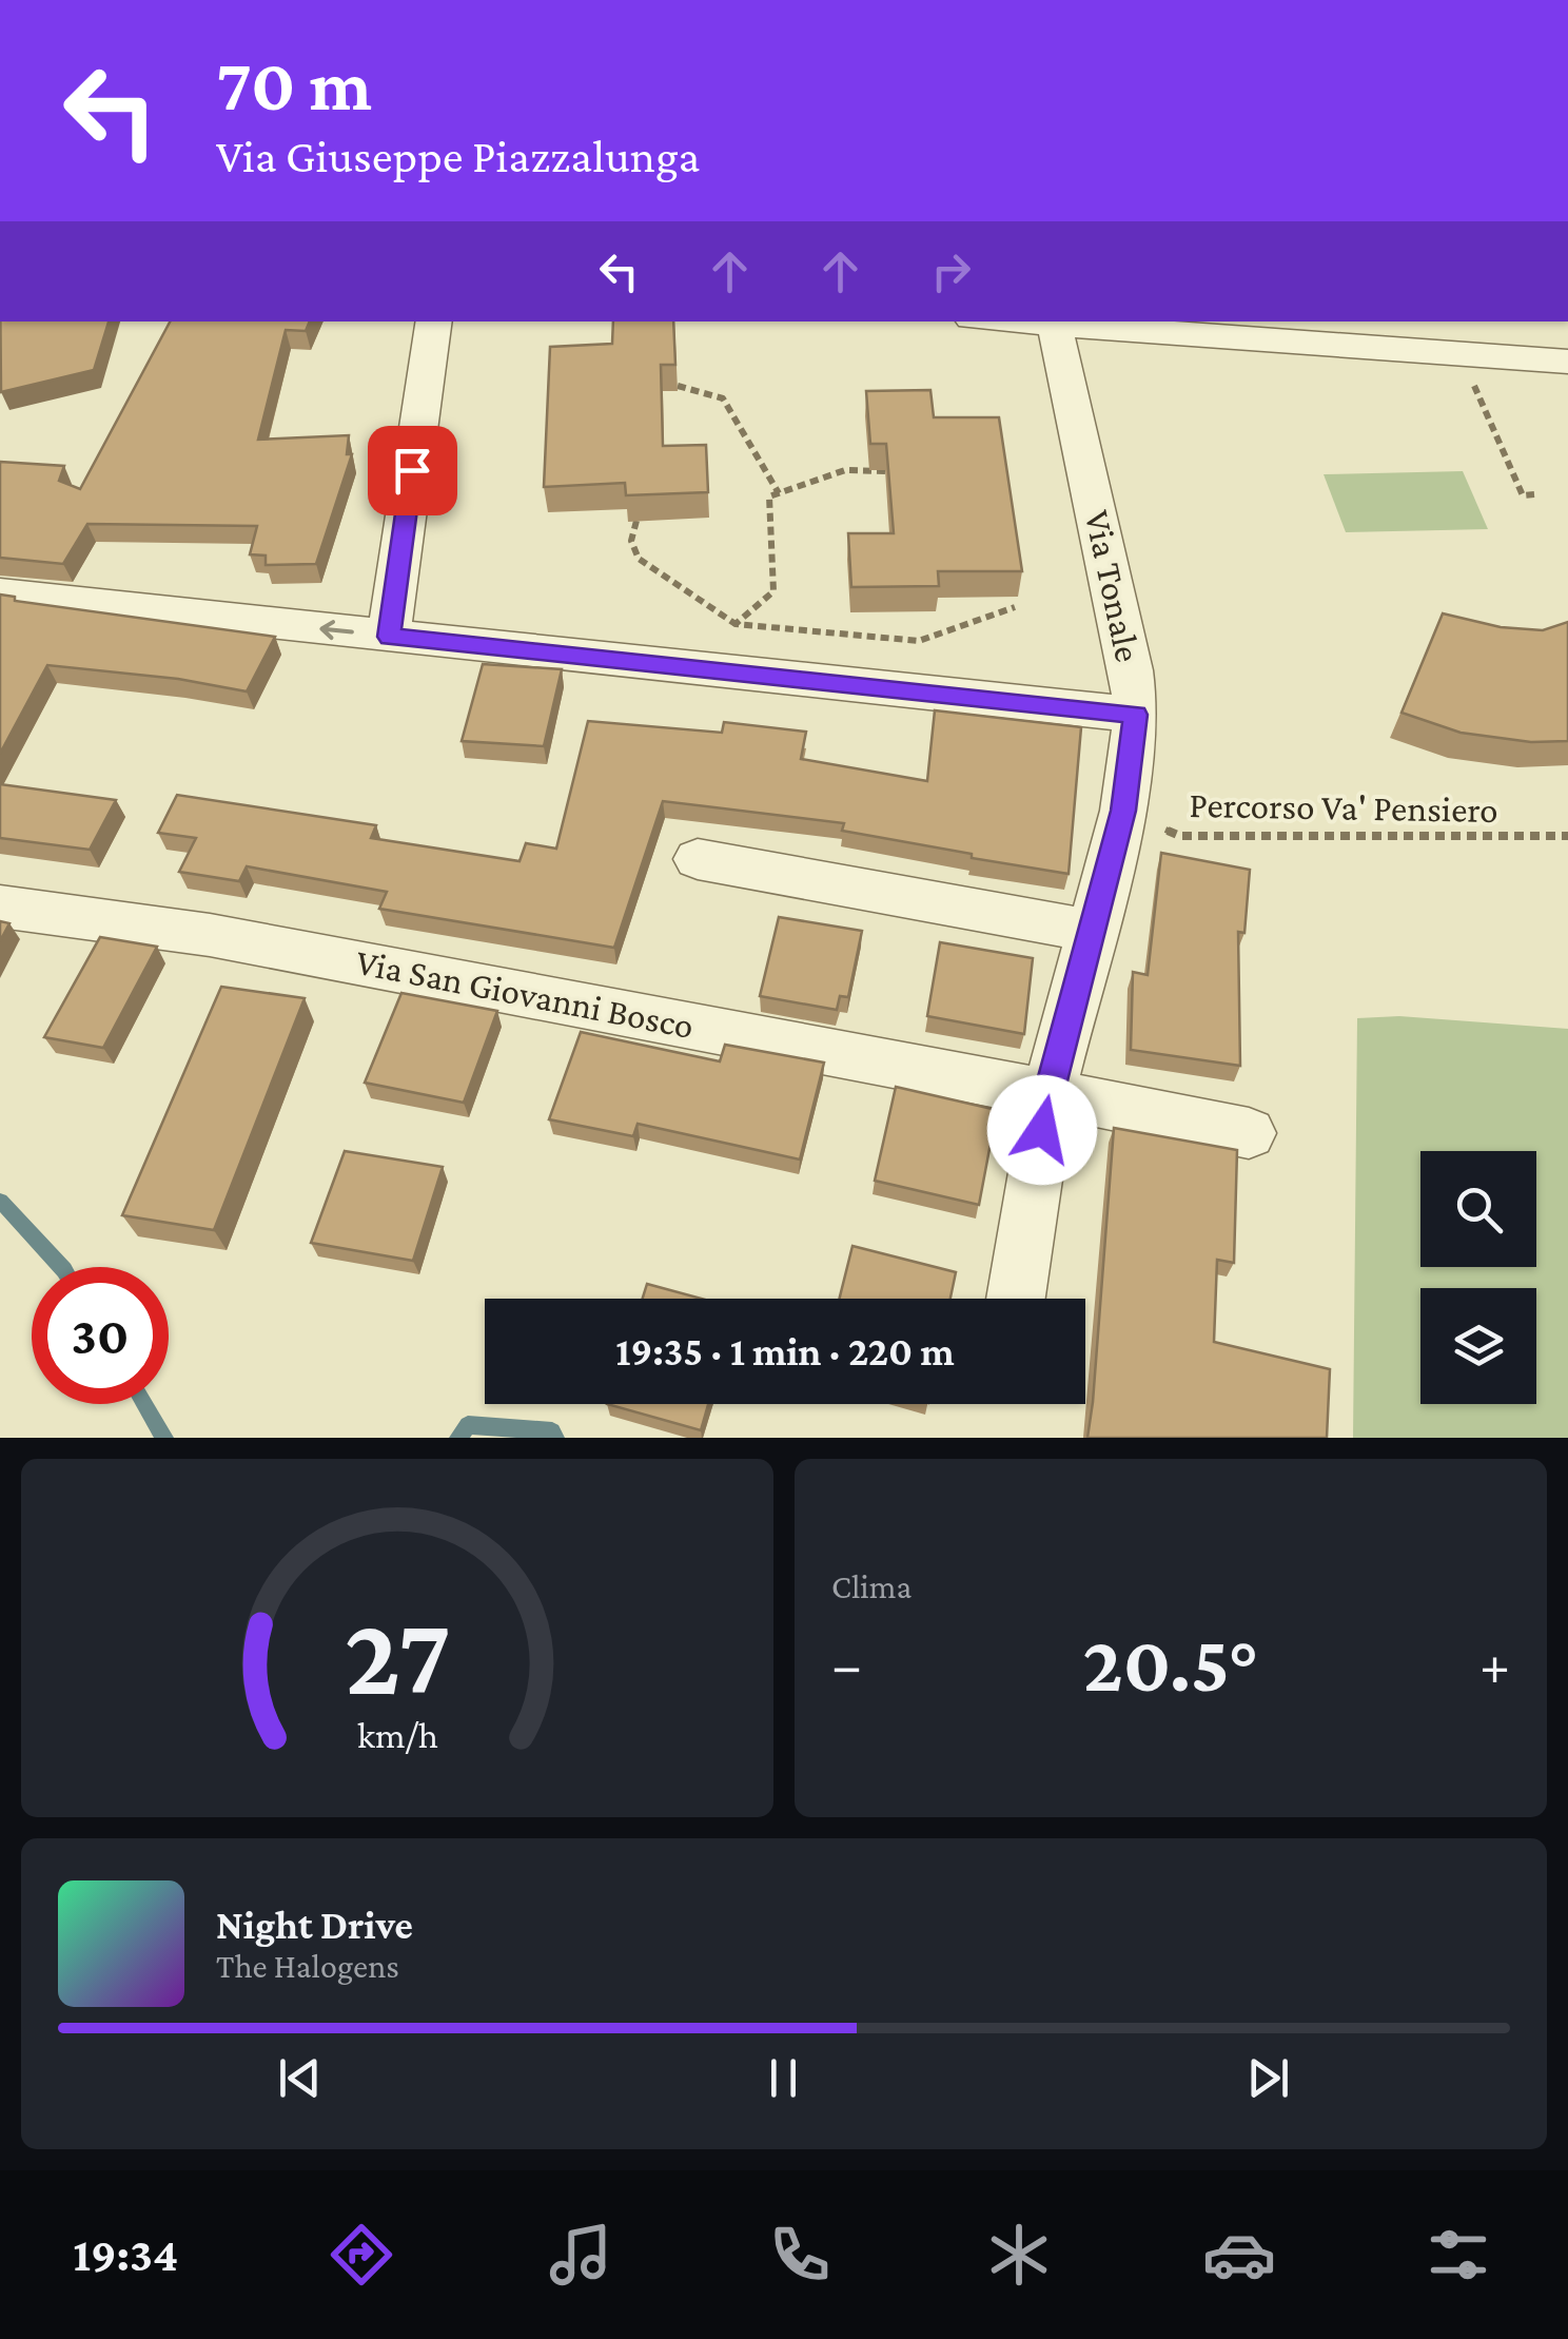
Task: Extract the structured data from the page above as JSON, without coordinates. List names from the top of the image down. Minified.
{"streets":{"street":["Via Tonale","Via San Giovanni Bosco"],"path":["Percorso Va' Pensiero"]},"crossings":[["Via Tonale","Percorso Va' Pensiero"],["Via Tonale","Via San Giovanni Bosco"]],"page":{"turn":["70 m","Via Giuseppe Piazzalunga"],"limit":"30","trip":"19:35 · 1 min · 220 m","tile":"Clima","heat":["−","20.5°","+"],"song":["Night Drive","The Halogens"],"tabs":"19:34","gauge":["27","km/h"]}}
